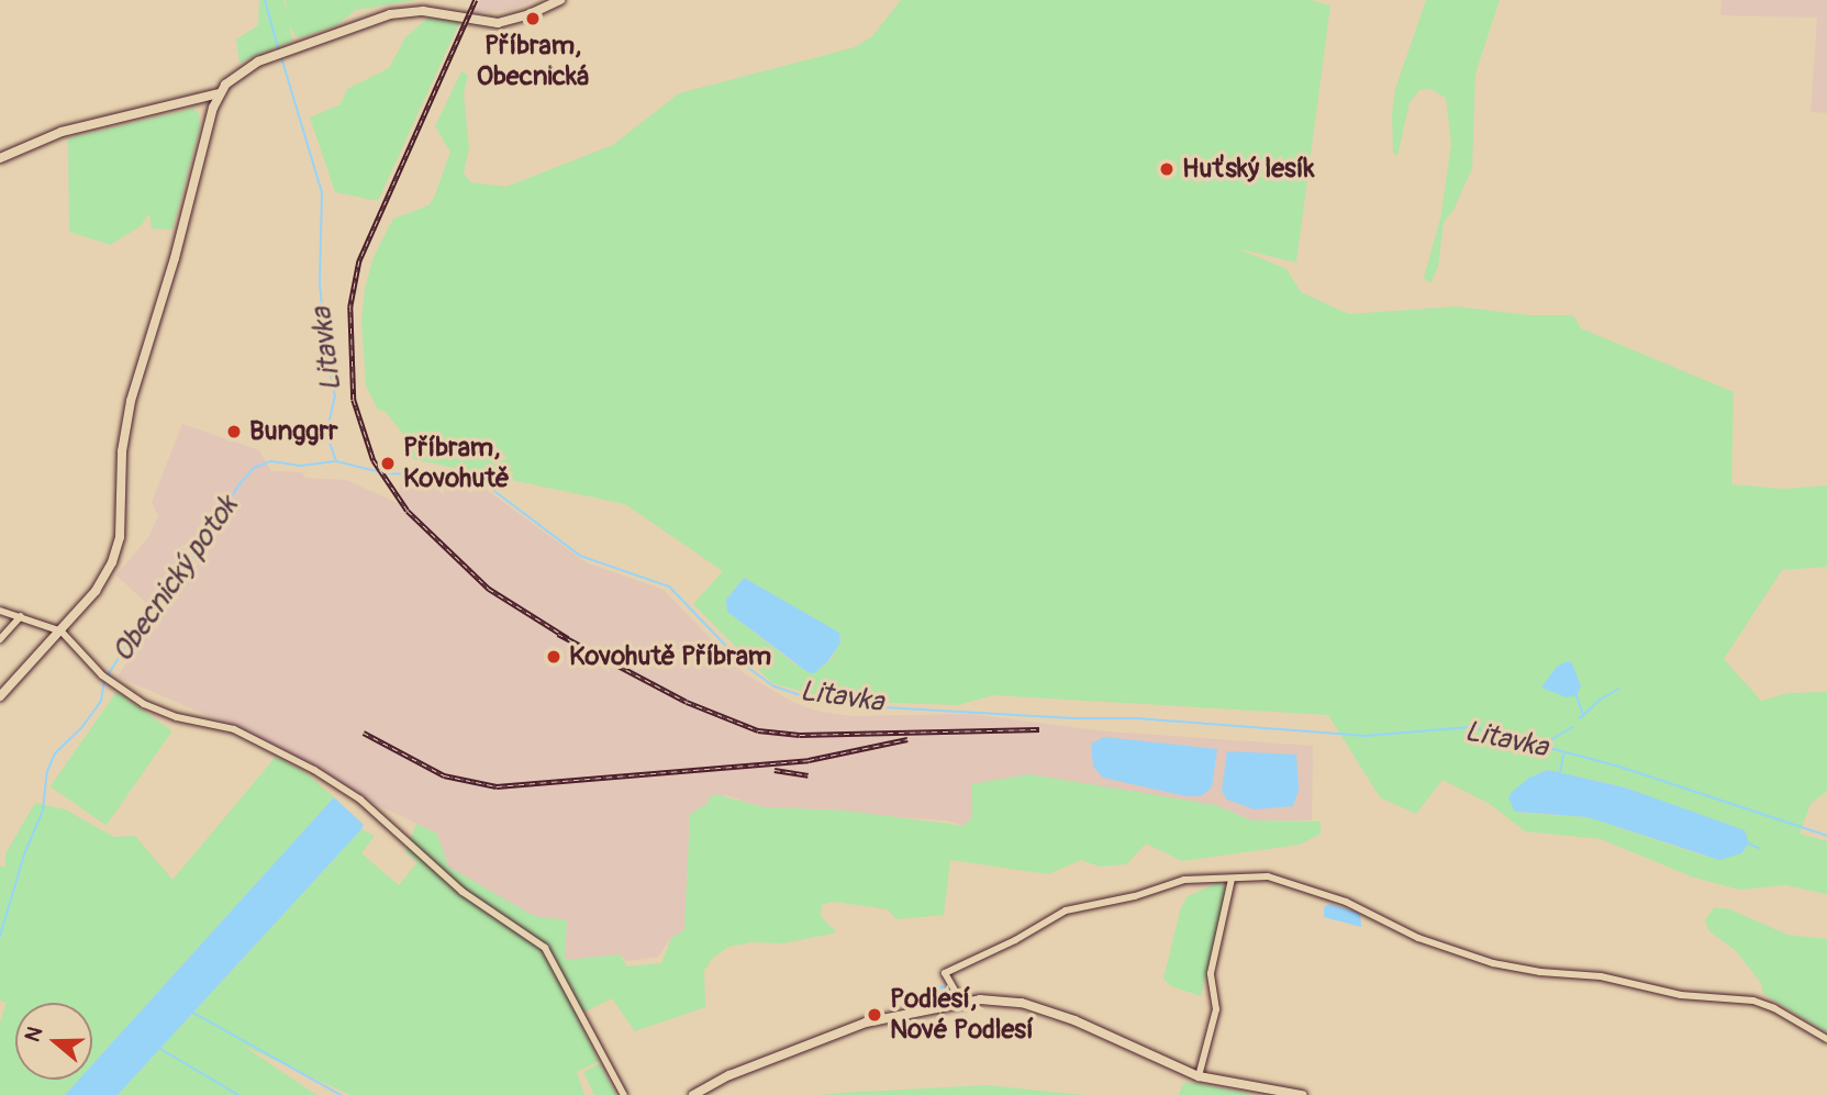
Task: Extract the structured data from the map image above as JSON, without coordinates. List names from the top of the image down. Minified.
{"water":["Litavka","Obecnický potok"],"places":["Příbram, Obecnická","Huťský lesík","Bunggrr","Příbram, Kovohutě","Kovohutě Příbram","Podlesí, Nové Podlesí"],"north":"left"}
